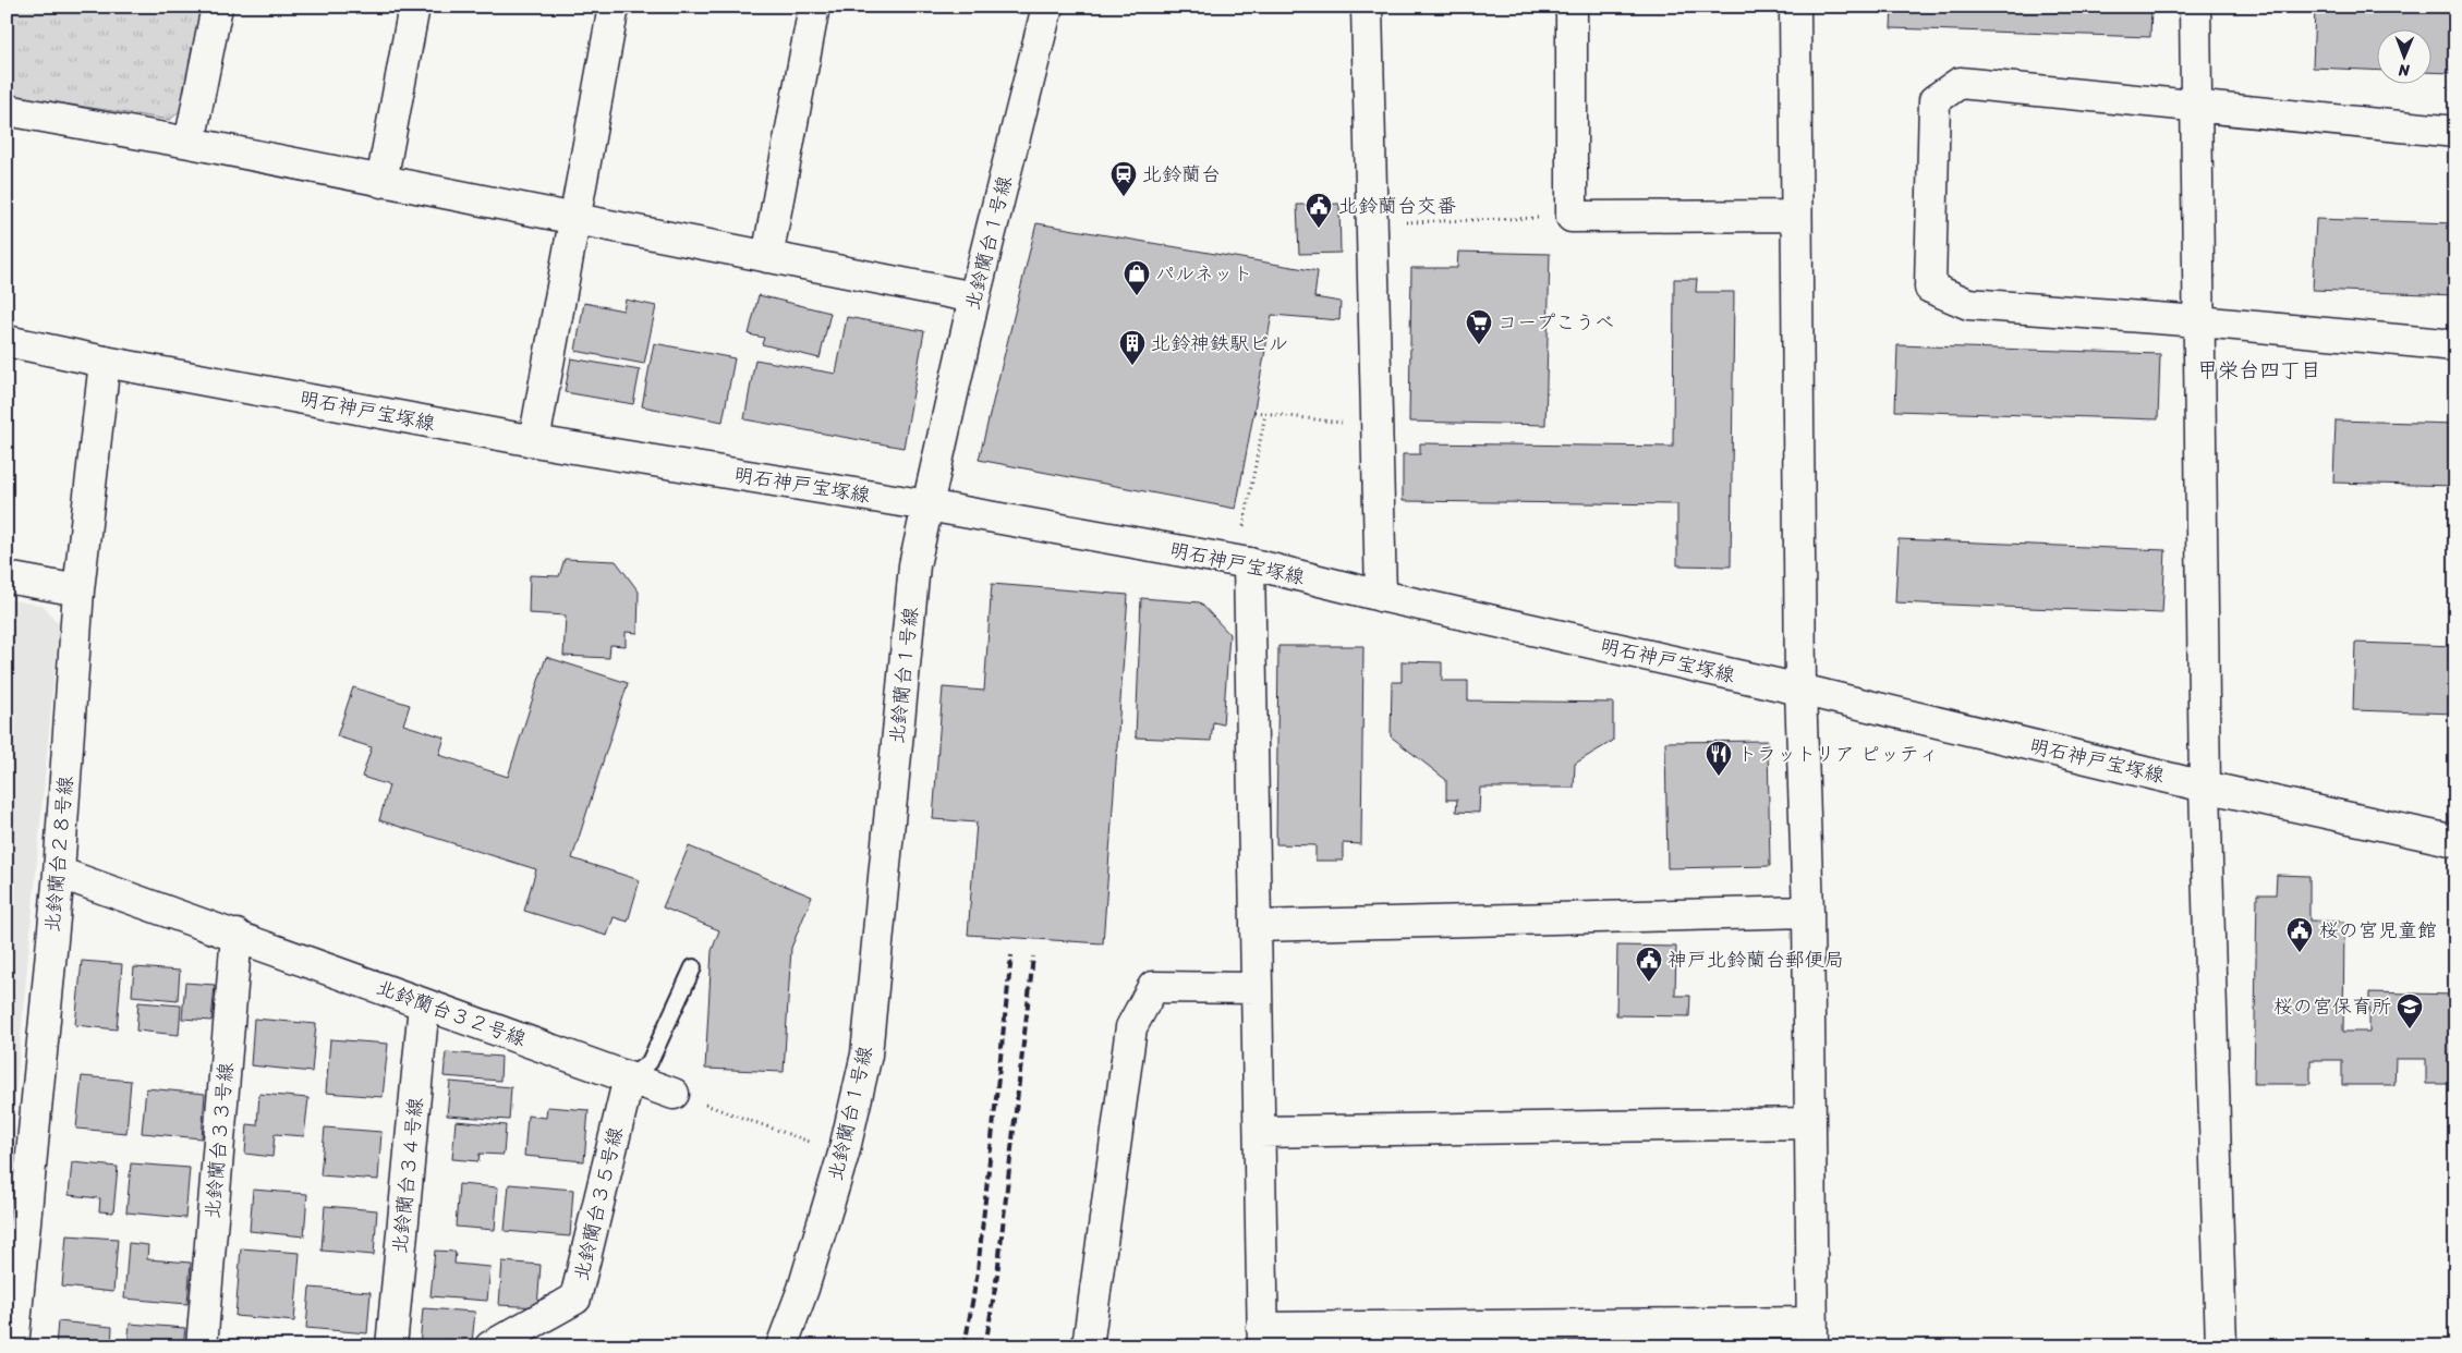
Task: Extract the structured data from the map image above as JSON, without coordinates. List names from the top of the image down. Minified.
{"streets":{"street":["北鈴蘭台１号線","明石神戸宝塚線","北鈴蘭台２８号線","北鈴蘭台３２号線","北鈴蘭台３３号線","北鈴蘭台３４号線","北鈴蘭台３５号線"]},"crossings":[["北鈴蘭台１号線","明石神戸宝塚線"],["明石神戸宝塚線","北鈴蘭台２８号線"],["北鈴蘭台２８号線","北鈴蘭台３２号線"],["北鈴蘭台３２号線","北鈴蘭台３３号線"],["北鈴蘭台３２号線","北鈴蘭台３４号線"],["北鈴蘭台３２号線","北鈴蘭台３５号線"]],"districts":["甲栄台四丁目"],"places":{"station":["北鈴蘭台"],"public building":["北鈴蘭台交番","桜の宮児童館","神戸北鈴蘭台郵便局"],"shop":["パルネット"],"supermarket":["コープこうべ"],"building":["北鈴神鉄駅ビル"],"restaurant":["トラットリア ピッティ"],"school or university":["桜の宮保育所"]},"north":"bottom"}
